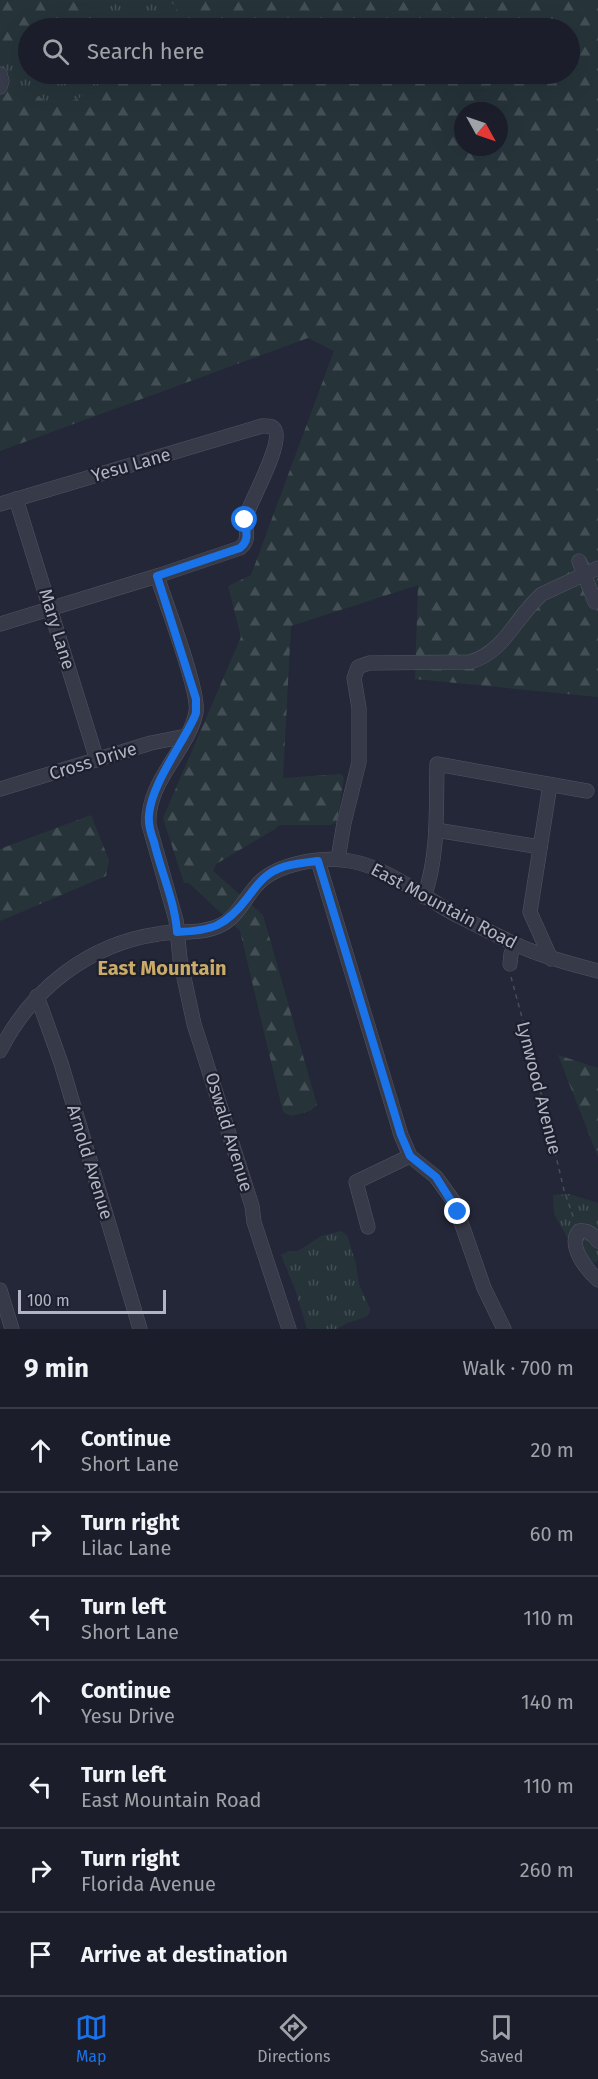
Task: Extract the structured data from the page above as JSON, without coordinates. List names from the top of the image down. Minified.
{"streets":{"street":["Yesu Lane","Mary Lane","Cross Drive","East Mountain Road","Oswald Avenue","Arnold Avenue"],"path":["Lynwood Avenue"]},"crossings":[["Yesu Lane","Mary Lane"],["Yesu Lane","Oswald Avenue"],["Mary Lane","Cross Drive"],["Cross Drive","Oswald Avenue"],["East Mountain Road","Oswald Avenue"],["East Mountain Road","Arnold Avenue"]],"districts":["East Mountain"],"scale_bar":"100 m","north":"bottom right","page":{"search":"Search here","scale":"100 m","heading":["9 min","Walk · 700 m"],"list":[["Continue","Short Lane","20 m"],["Turn right","Lilac Lane","60 m"],["Turn left","Short Lane","110 m"],["Continue","Yesu Drive","140 m"],["Turn left","East Mountain Road","110 m"],["Turn right","Florida Avenue","260 m"],"Arrive at destination"],"nav":["Map","Directions","Saved"]}}
